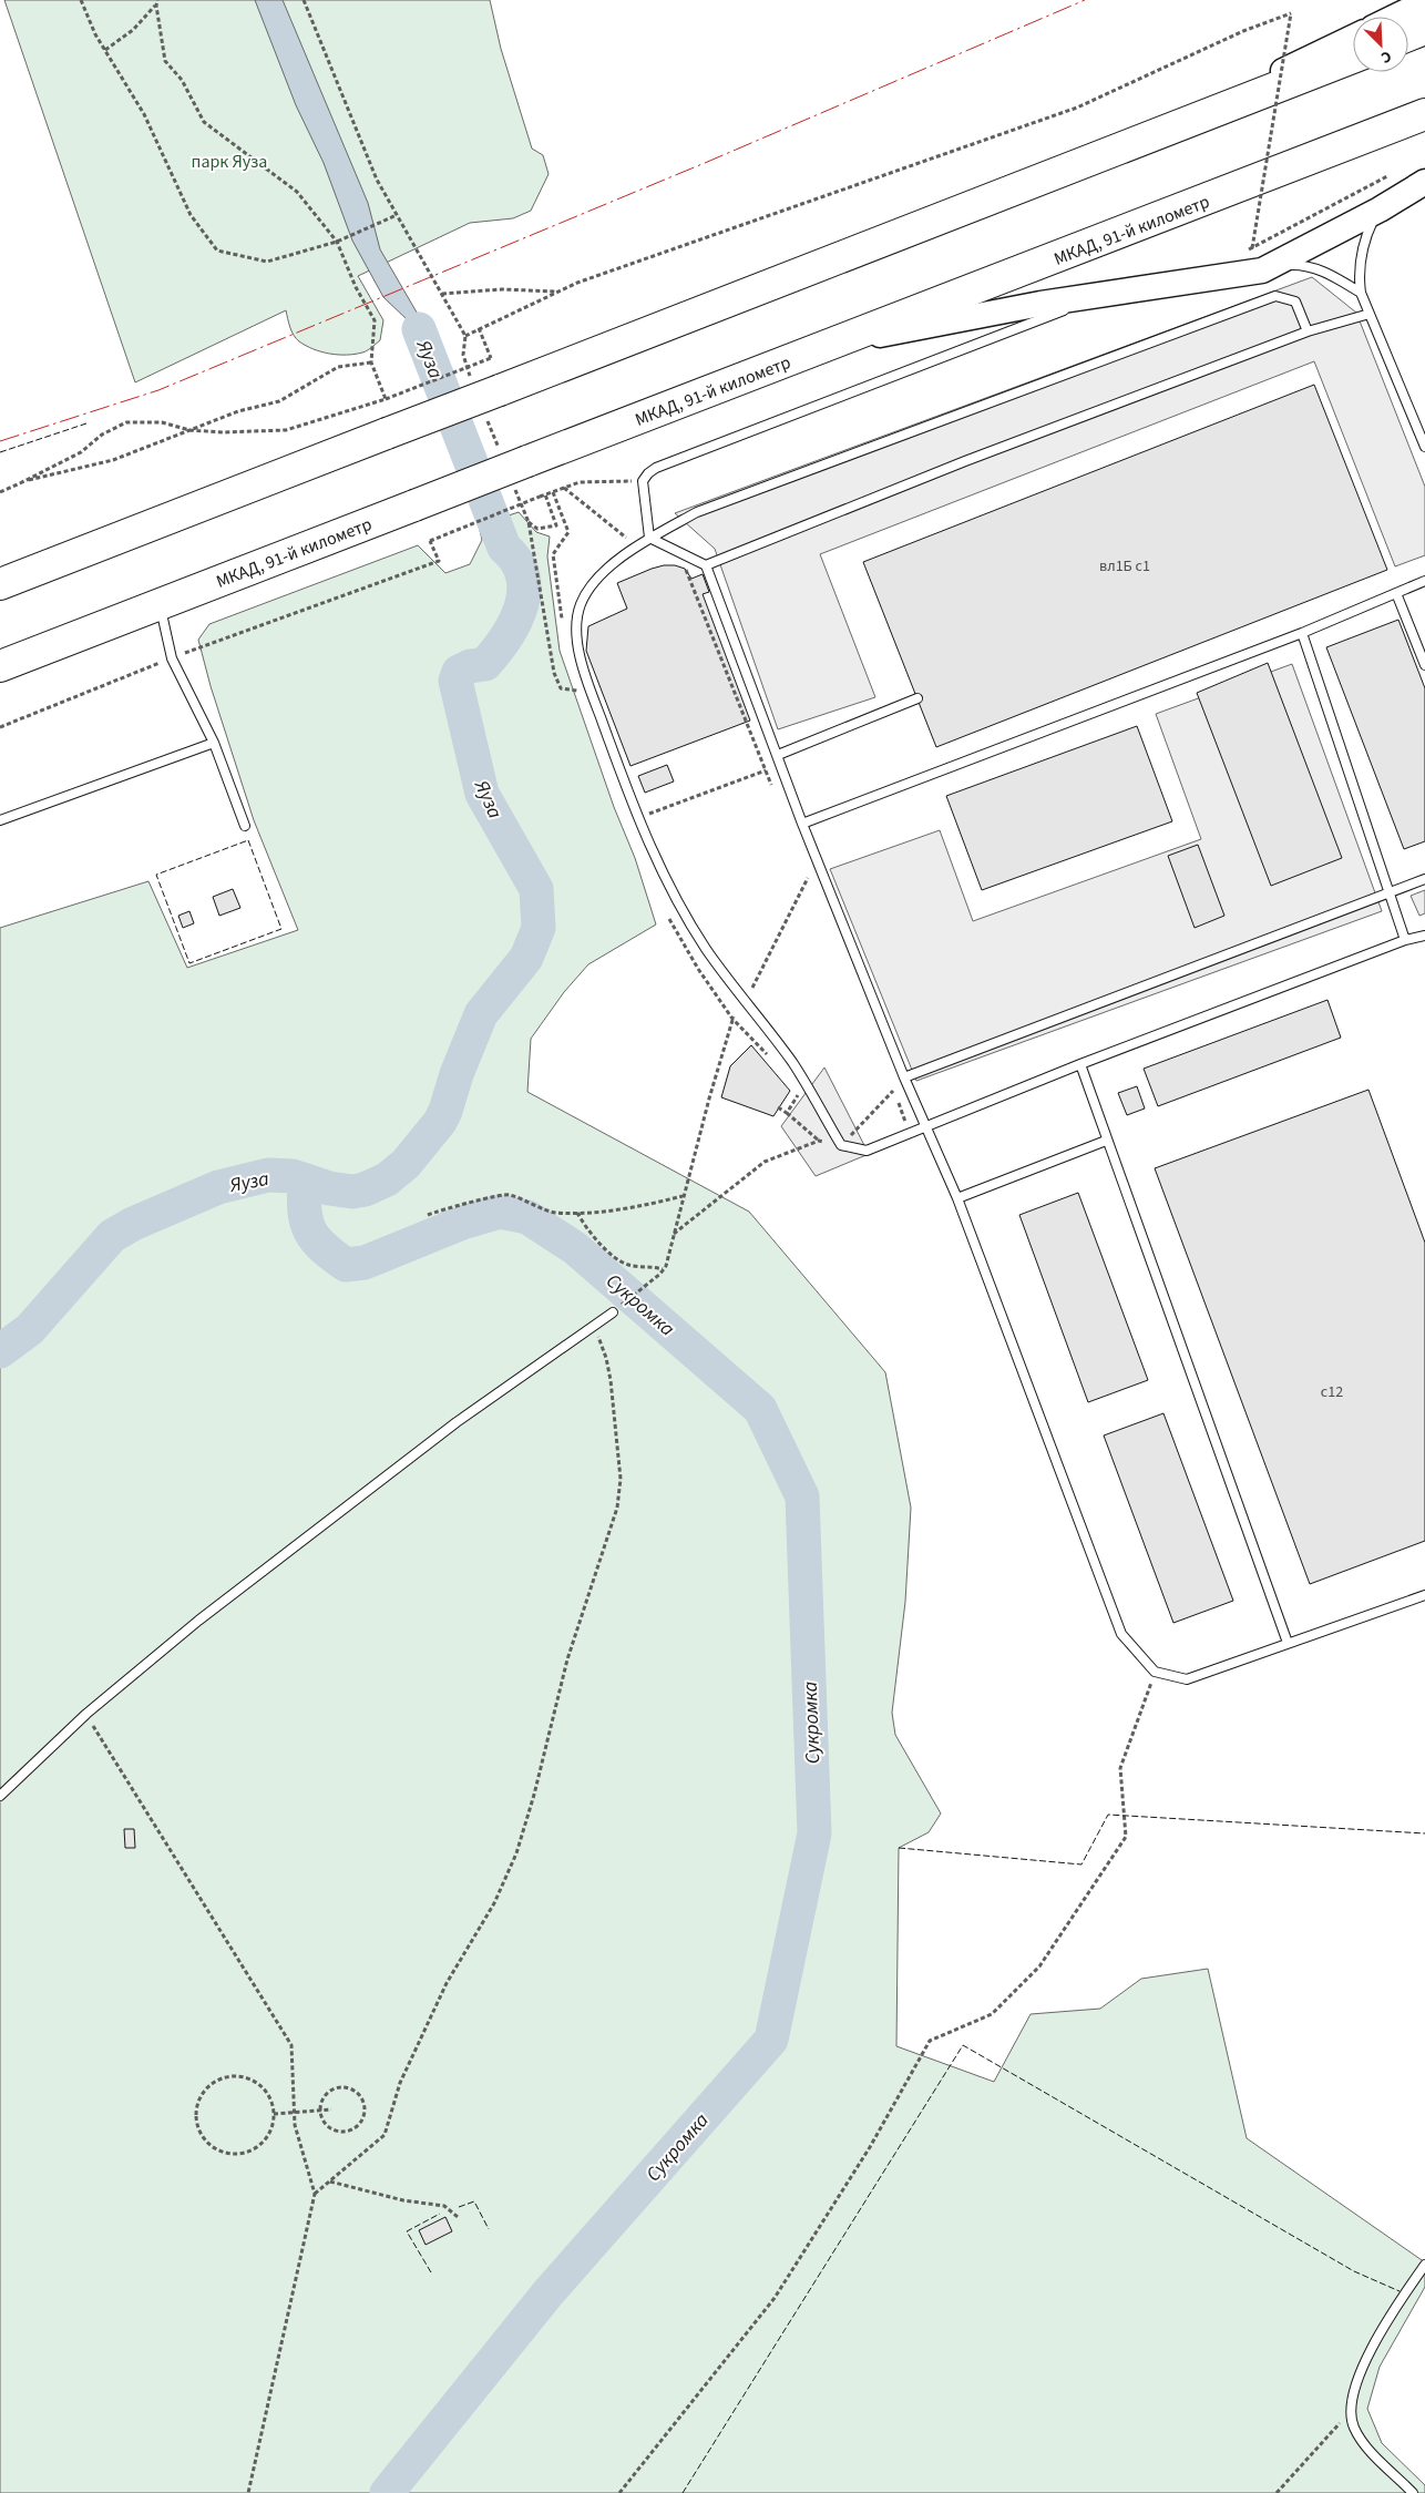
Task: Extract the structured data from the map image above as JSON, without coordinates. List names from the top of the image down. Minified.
{"streets":{"highway":["МКАД, 91-й километр"]},"water":["Яуза","Сукромка"],"parks":["парк Яуза"],"house_numbers":["вл1Б с1","с12"],"north":"bottom right"}
